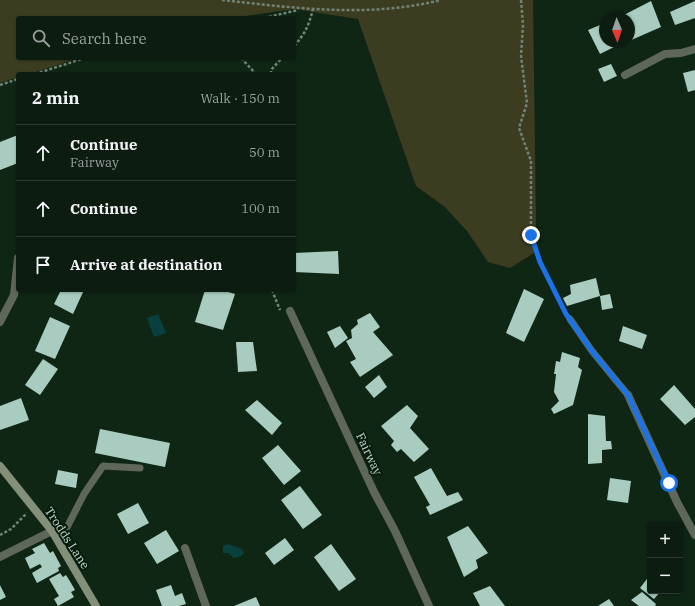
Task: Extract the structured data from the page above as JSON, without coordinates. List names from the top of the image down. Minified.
{"streets":{"street":["Fairway","Trodds Lane"]},"north":"bottom","page":{"search":"Search here","heading":["2 min","Walk · 150 m"],"list":[["Continue","Fairway","50 m"],["Continue","100 m"],"Arrive at destination"],"map_buttons":["+","−"]}}
